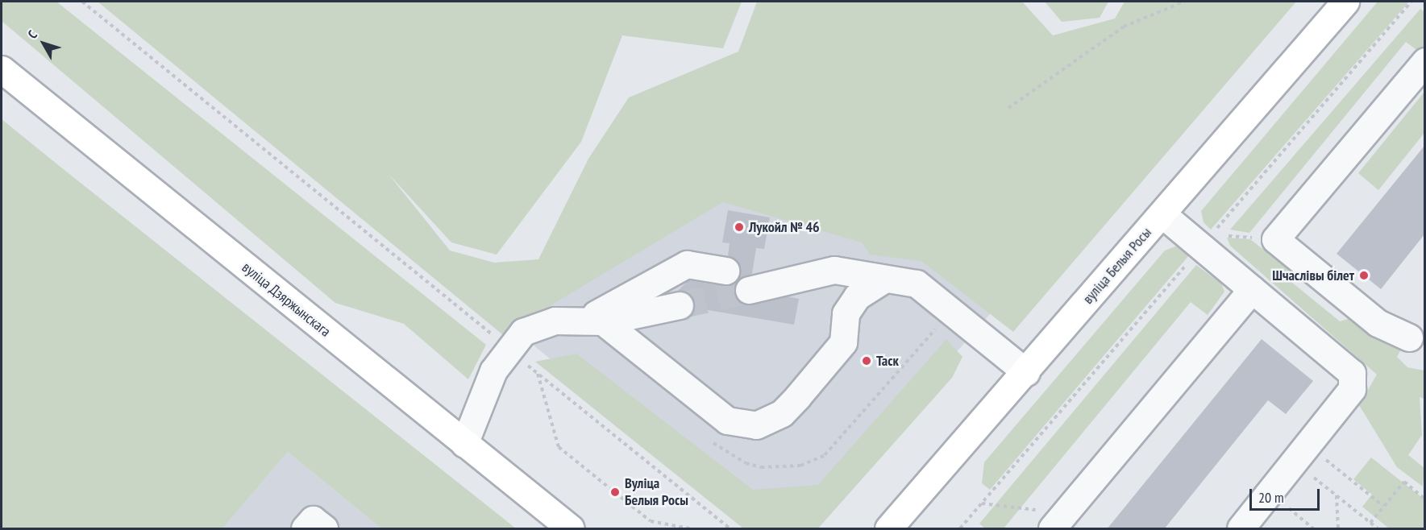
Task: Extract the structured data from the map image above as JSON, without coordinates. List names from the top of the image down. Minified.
{"streets":{"main road":["вуліца Белыя Росы","вуліца Дзяржынскага"]},"places":["Лукойл № 46","Шчаслівы білет","Таск","Вуліца Белыя Росы"],"scale_bar":"20 m","north":"top left"}
